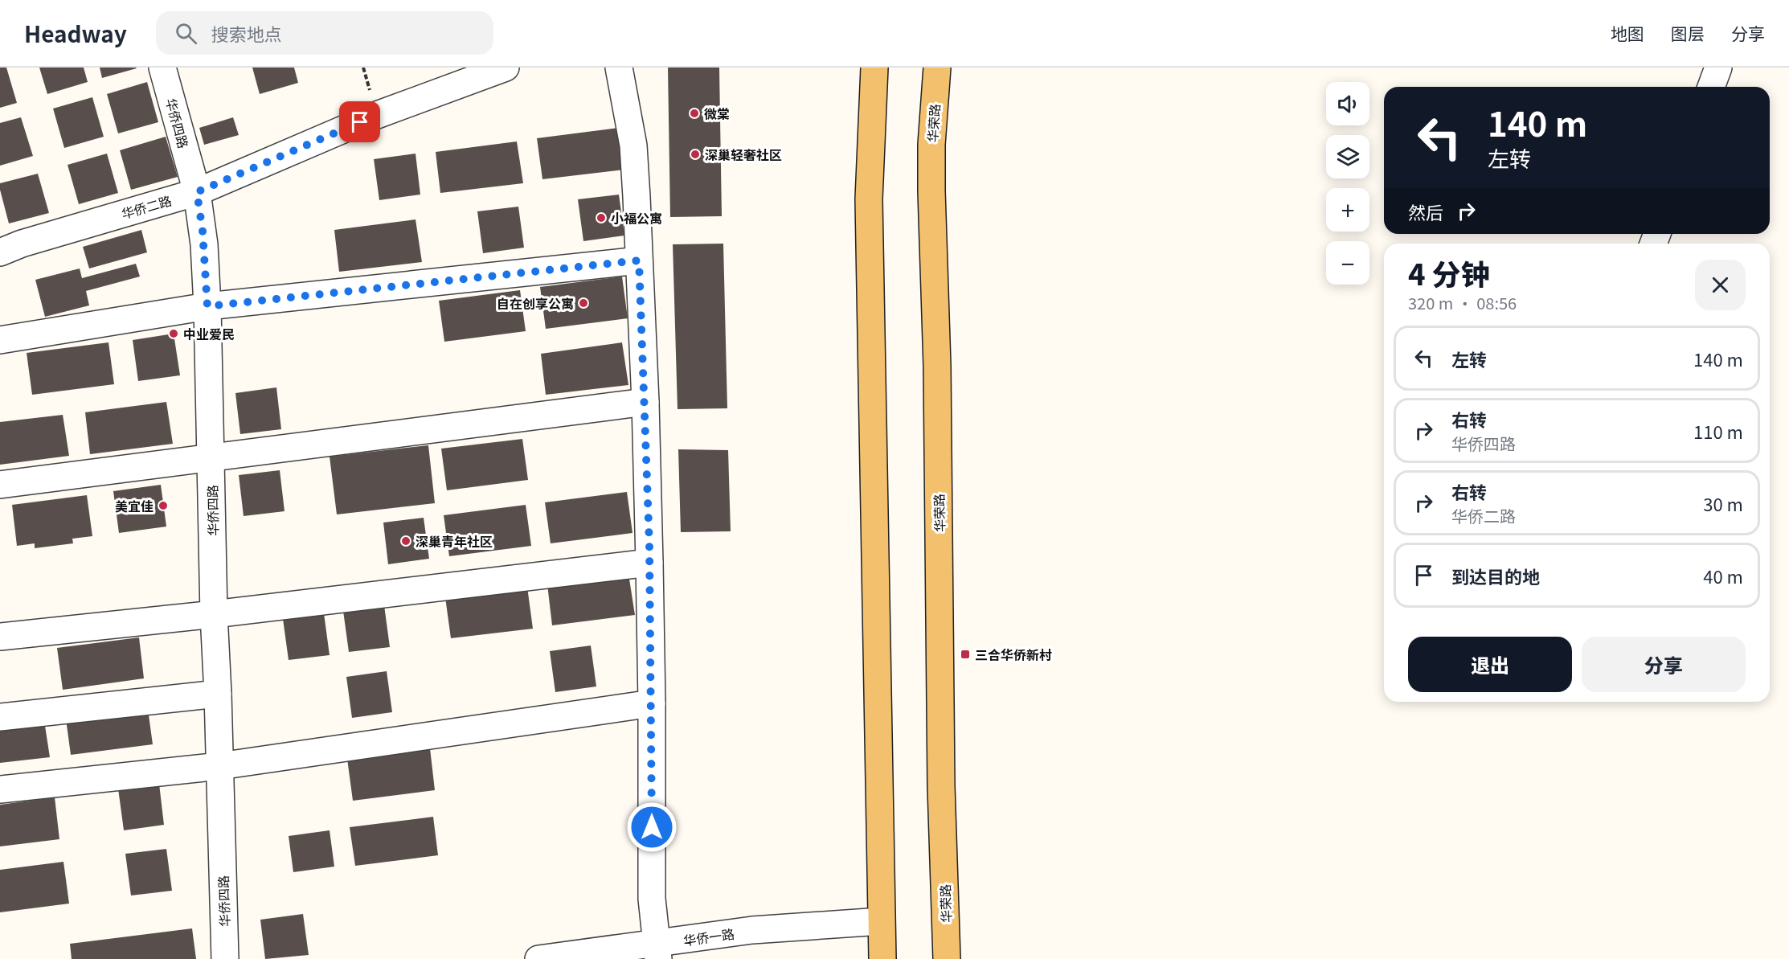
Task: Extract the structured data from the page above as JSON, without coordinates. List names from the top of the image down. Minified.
{"streets":{"main road":["华荣路"],"street":["华侨四路","华侨二路","华侨一路"]},"crossings":[["华侨四路","华侨二路"]],"places":{"other":["微棠","深巢轻奢社区","小福公寓","自在创享公寓","中业爱民","美宜佳","深巢青年社区"],"transit":["三合华侨新村"]},"page":{"header":"Headway","search":"搜索地点","nav":["地图","图层","分享"],"map_buttons":["+","−"],"turn":["140 m","左转"],"then":"然后","heading":["4 分钟","320 m · 08:56"],"list":[{"name":"左转","value":"140 m"},{"name":"右转","note":"华侨四路","value":"110 m"},{"name":"右转","note":"华侨二路","value":"30 m"},{"name":"到达目的地","value":"40 m"}],"buttons":["退出","分享"]}}
